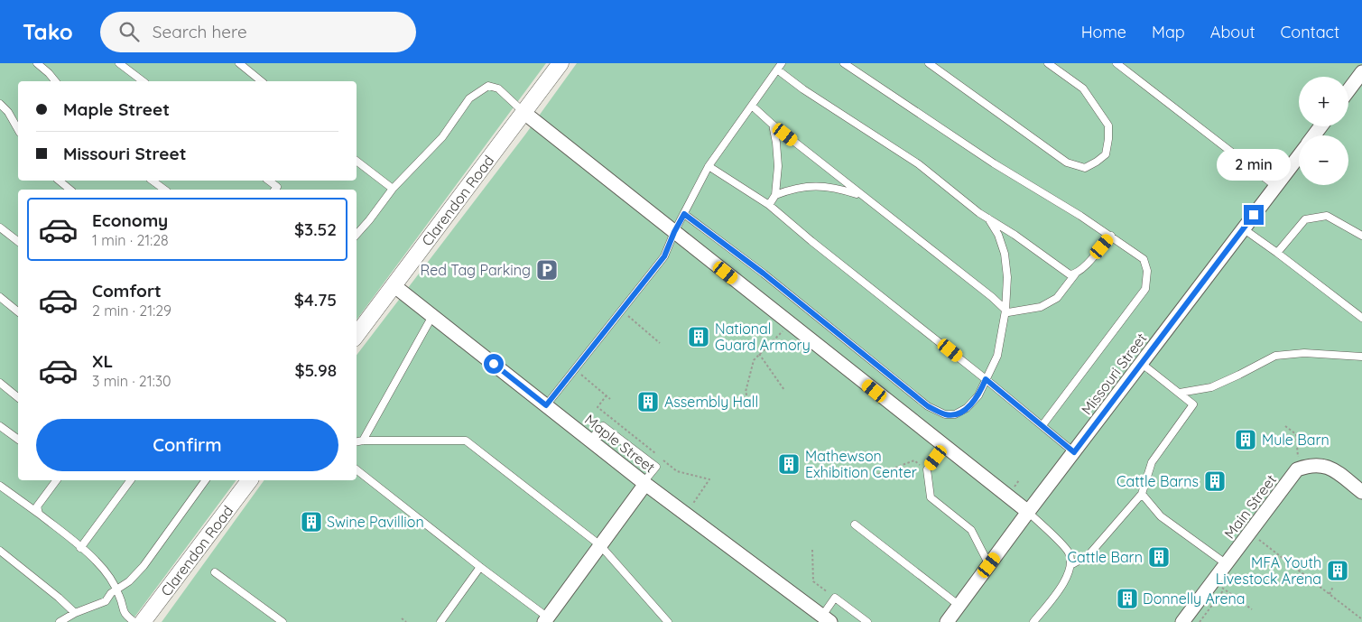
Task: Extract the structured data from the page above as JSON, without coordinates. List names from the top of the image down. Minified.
{"streets":{"street":["Clarendon Road","Missouri Street","Maple Street","Main Street"]},"crossings":[["Clarendon Road","Maple Street"]],"places":{"parking":["Red Tag Parking"],"building":["National Guard Armory","Assembly Hall","Mule Barn","Mathewson Exhibition Center","Cattle Barns","Swine Pavillion","Cattle Barn","MFA Youth Livestock Arena","Donnelly Arena"]},"page":{"header":"Tako","search":"Search here","nav":["Home","Map","About","Contact"],"map_buttons":["+","−"],"banner":["Maple Street","Missouri Street"],"bubble":"2 min","list":[{"name":"Economy","note":"1 min · 21:28","value":"$3.52"},{"name":"Comfort","note":"2 min · 21:29","value":"$4.75"},{"name":"XL","note":"3 min · 21:30","value":"$5.98"}],"buttons":"Confirm"}}
